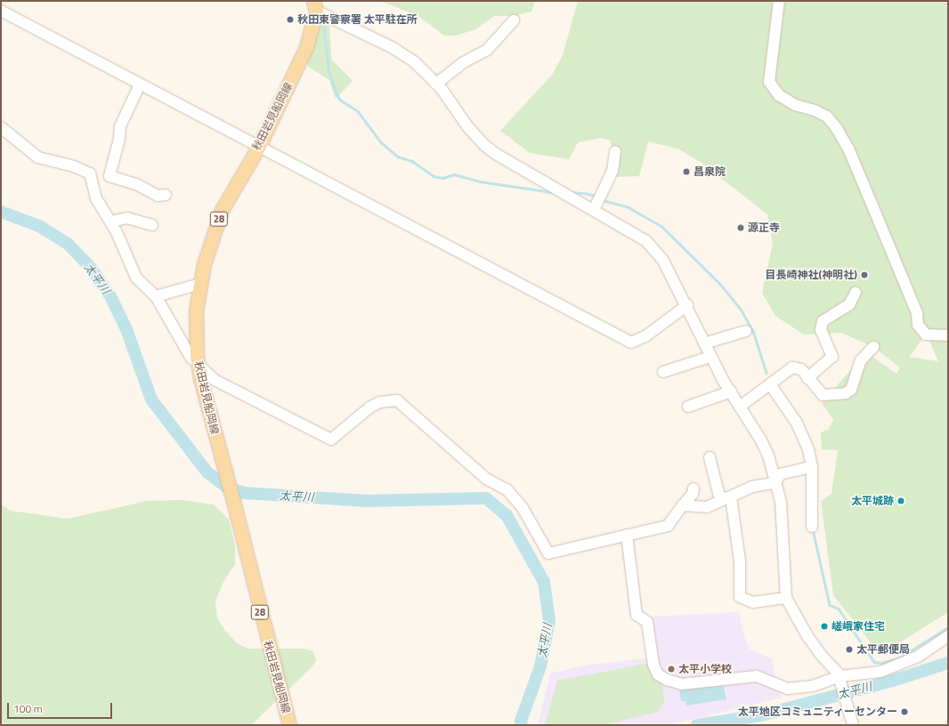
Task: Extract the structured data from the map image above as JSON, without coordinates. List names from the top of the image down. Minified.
{"streets":{"main road":["秋田岩見船岡線","28"]},"water":["太平川"],"places":["秋田東警察署 太平駐在所","昌泉院","源正寺","目長崎神社(神明社)","太平城跡","嵯峨家住宅","太平郵便局","太平小学校","太平地区コミュニティーセンター"],"scale_bar":"100 m"}
